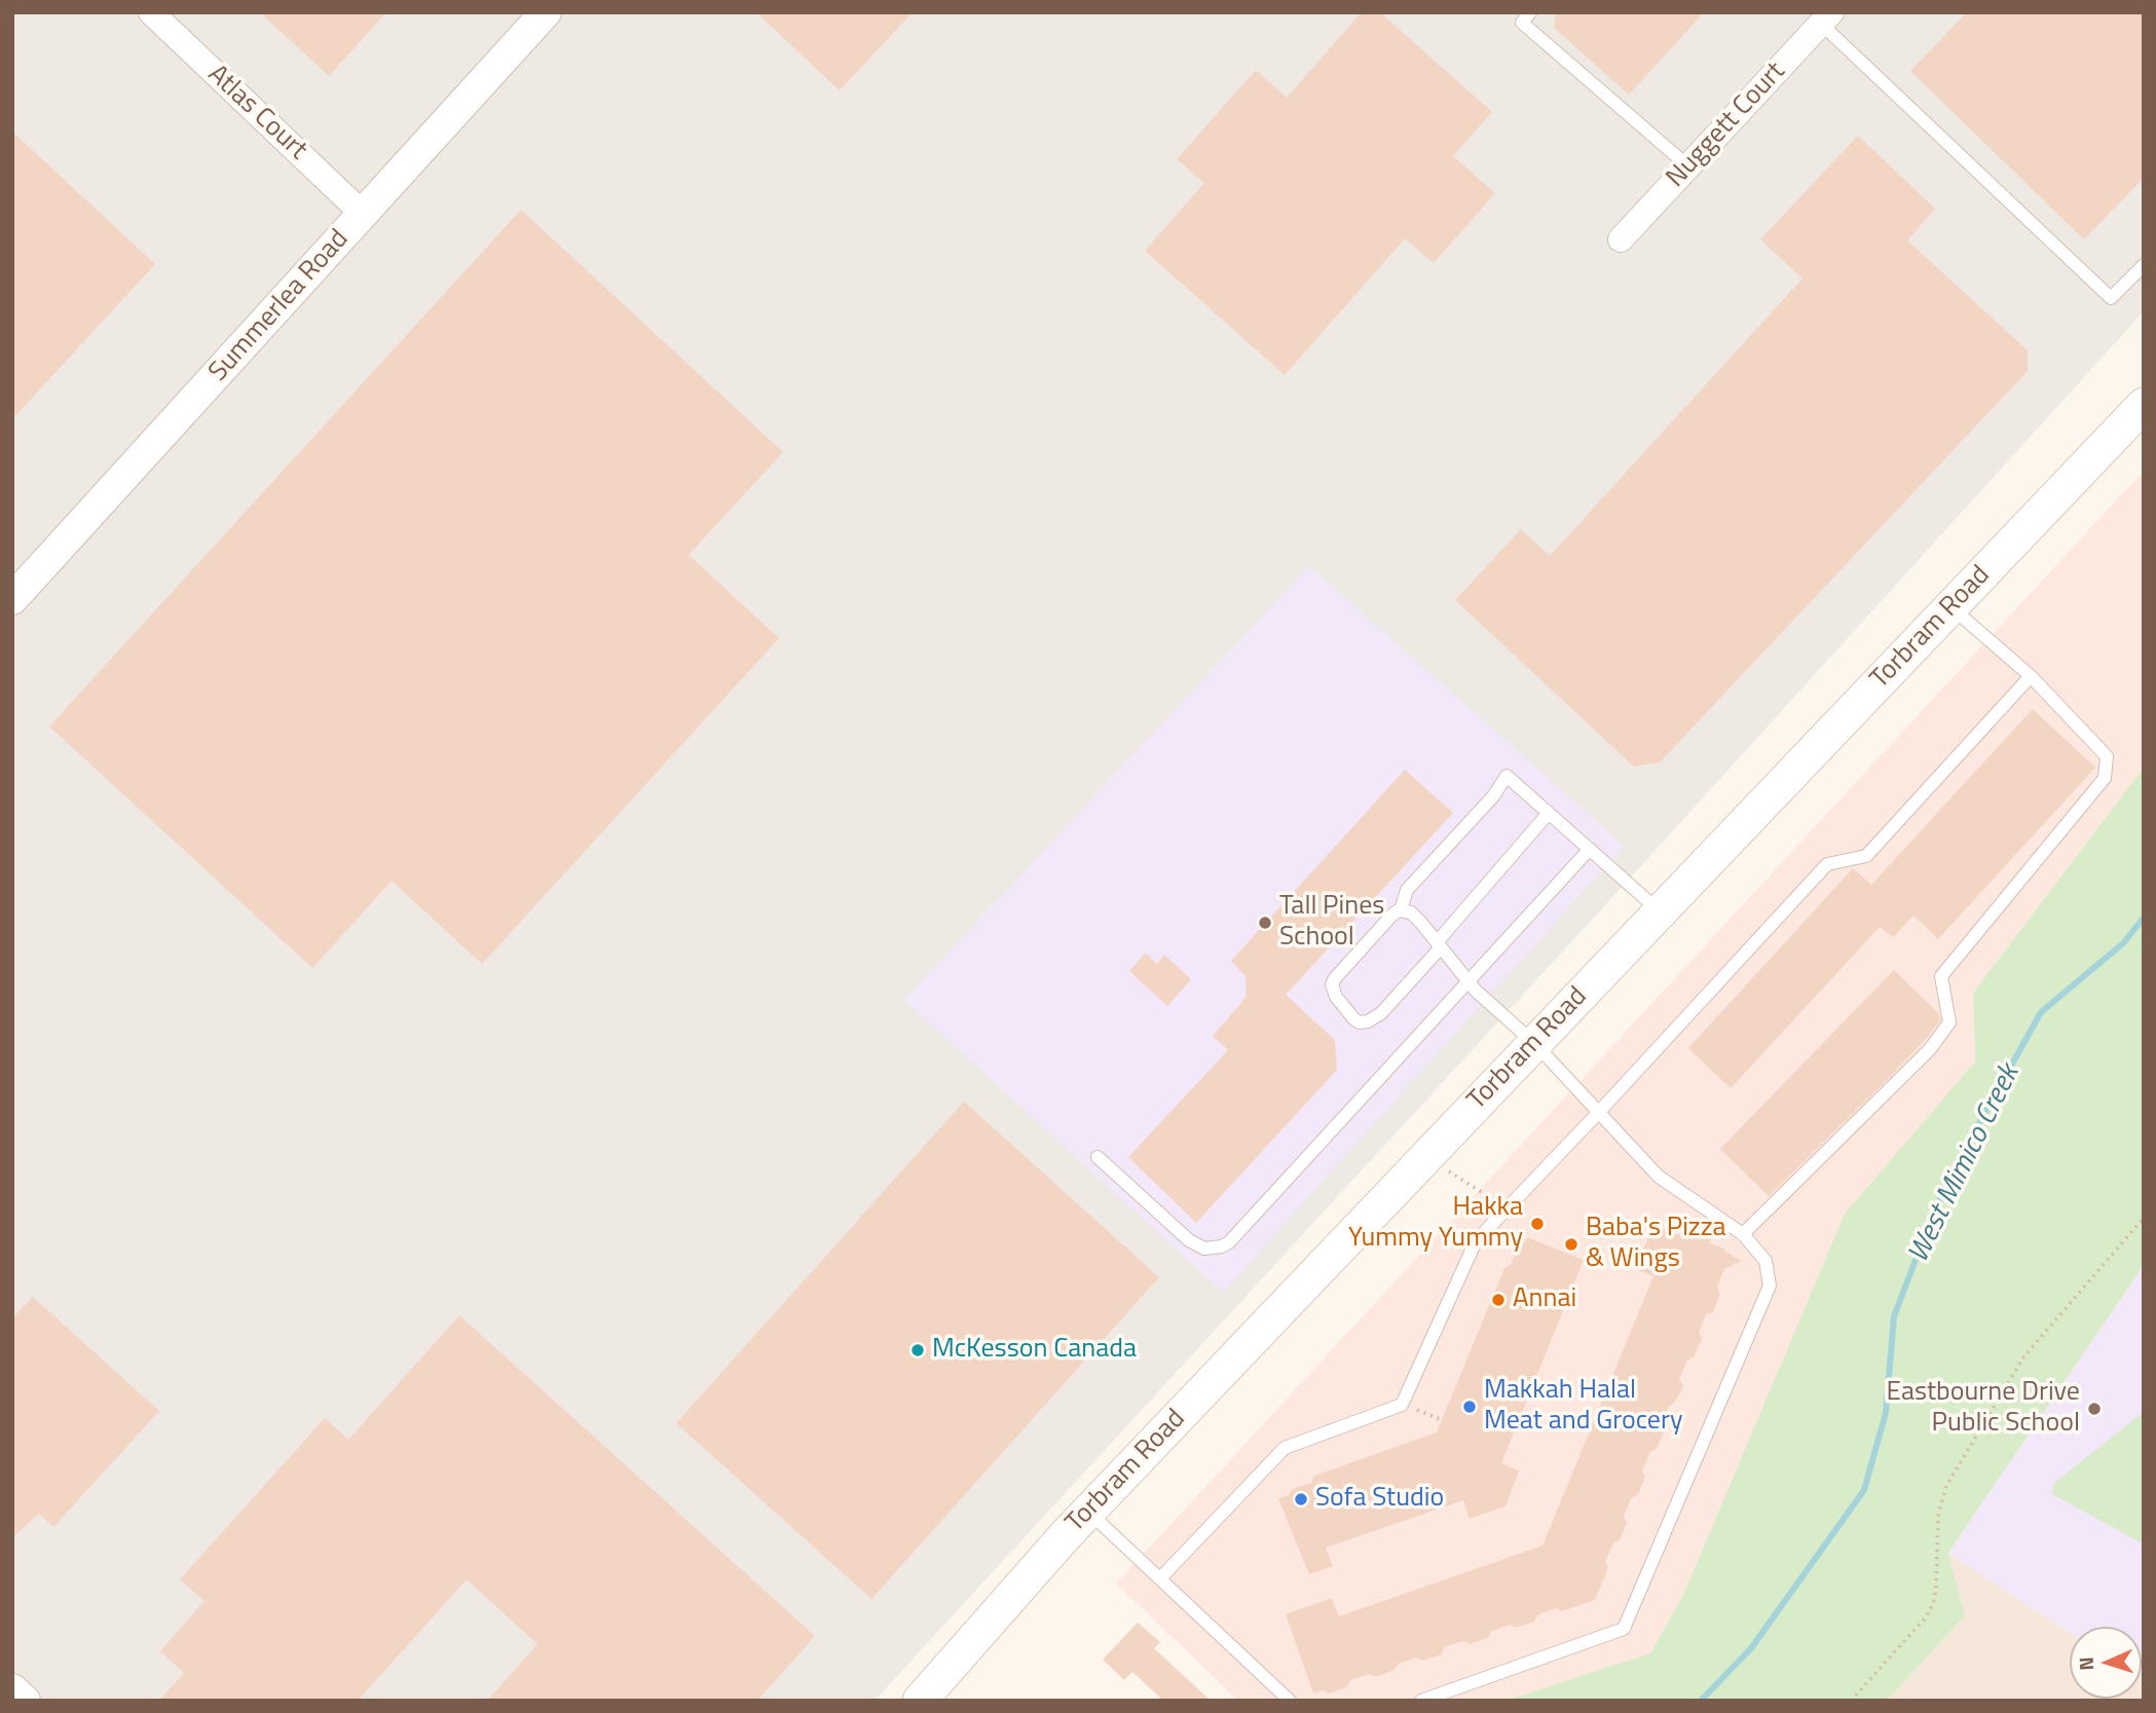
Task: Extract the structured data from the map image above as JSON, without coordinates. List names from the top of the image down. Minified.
{"streets":{"main road":["Torbram Road"],"street":["Atlas Court","Nuggett Court","Summerlea Road"]},"crossings":[["Atlas Court","Summerlea Road"]],"water":["West Mimico Creek"],"places":["Tall Pines School","Hakka Yummy Yummy","Baba's Pizza & Wings","Annai","McKesson Canada","Makkah Halal Meat and Grocery","Eastbourne Drive Public School","Sofa Studio"],"north":"left"}
